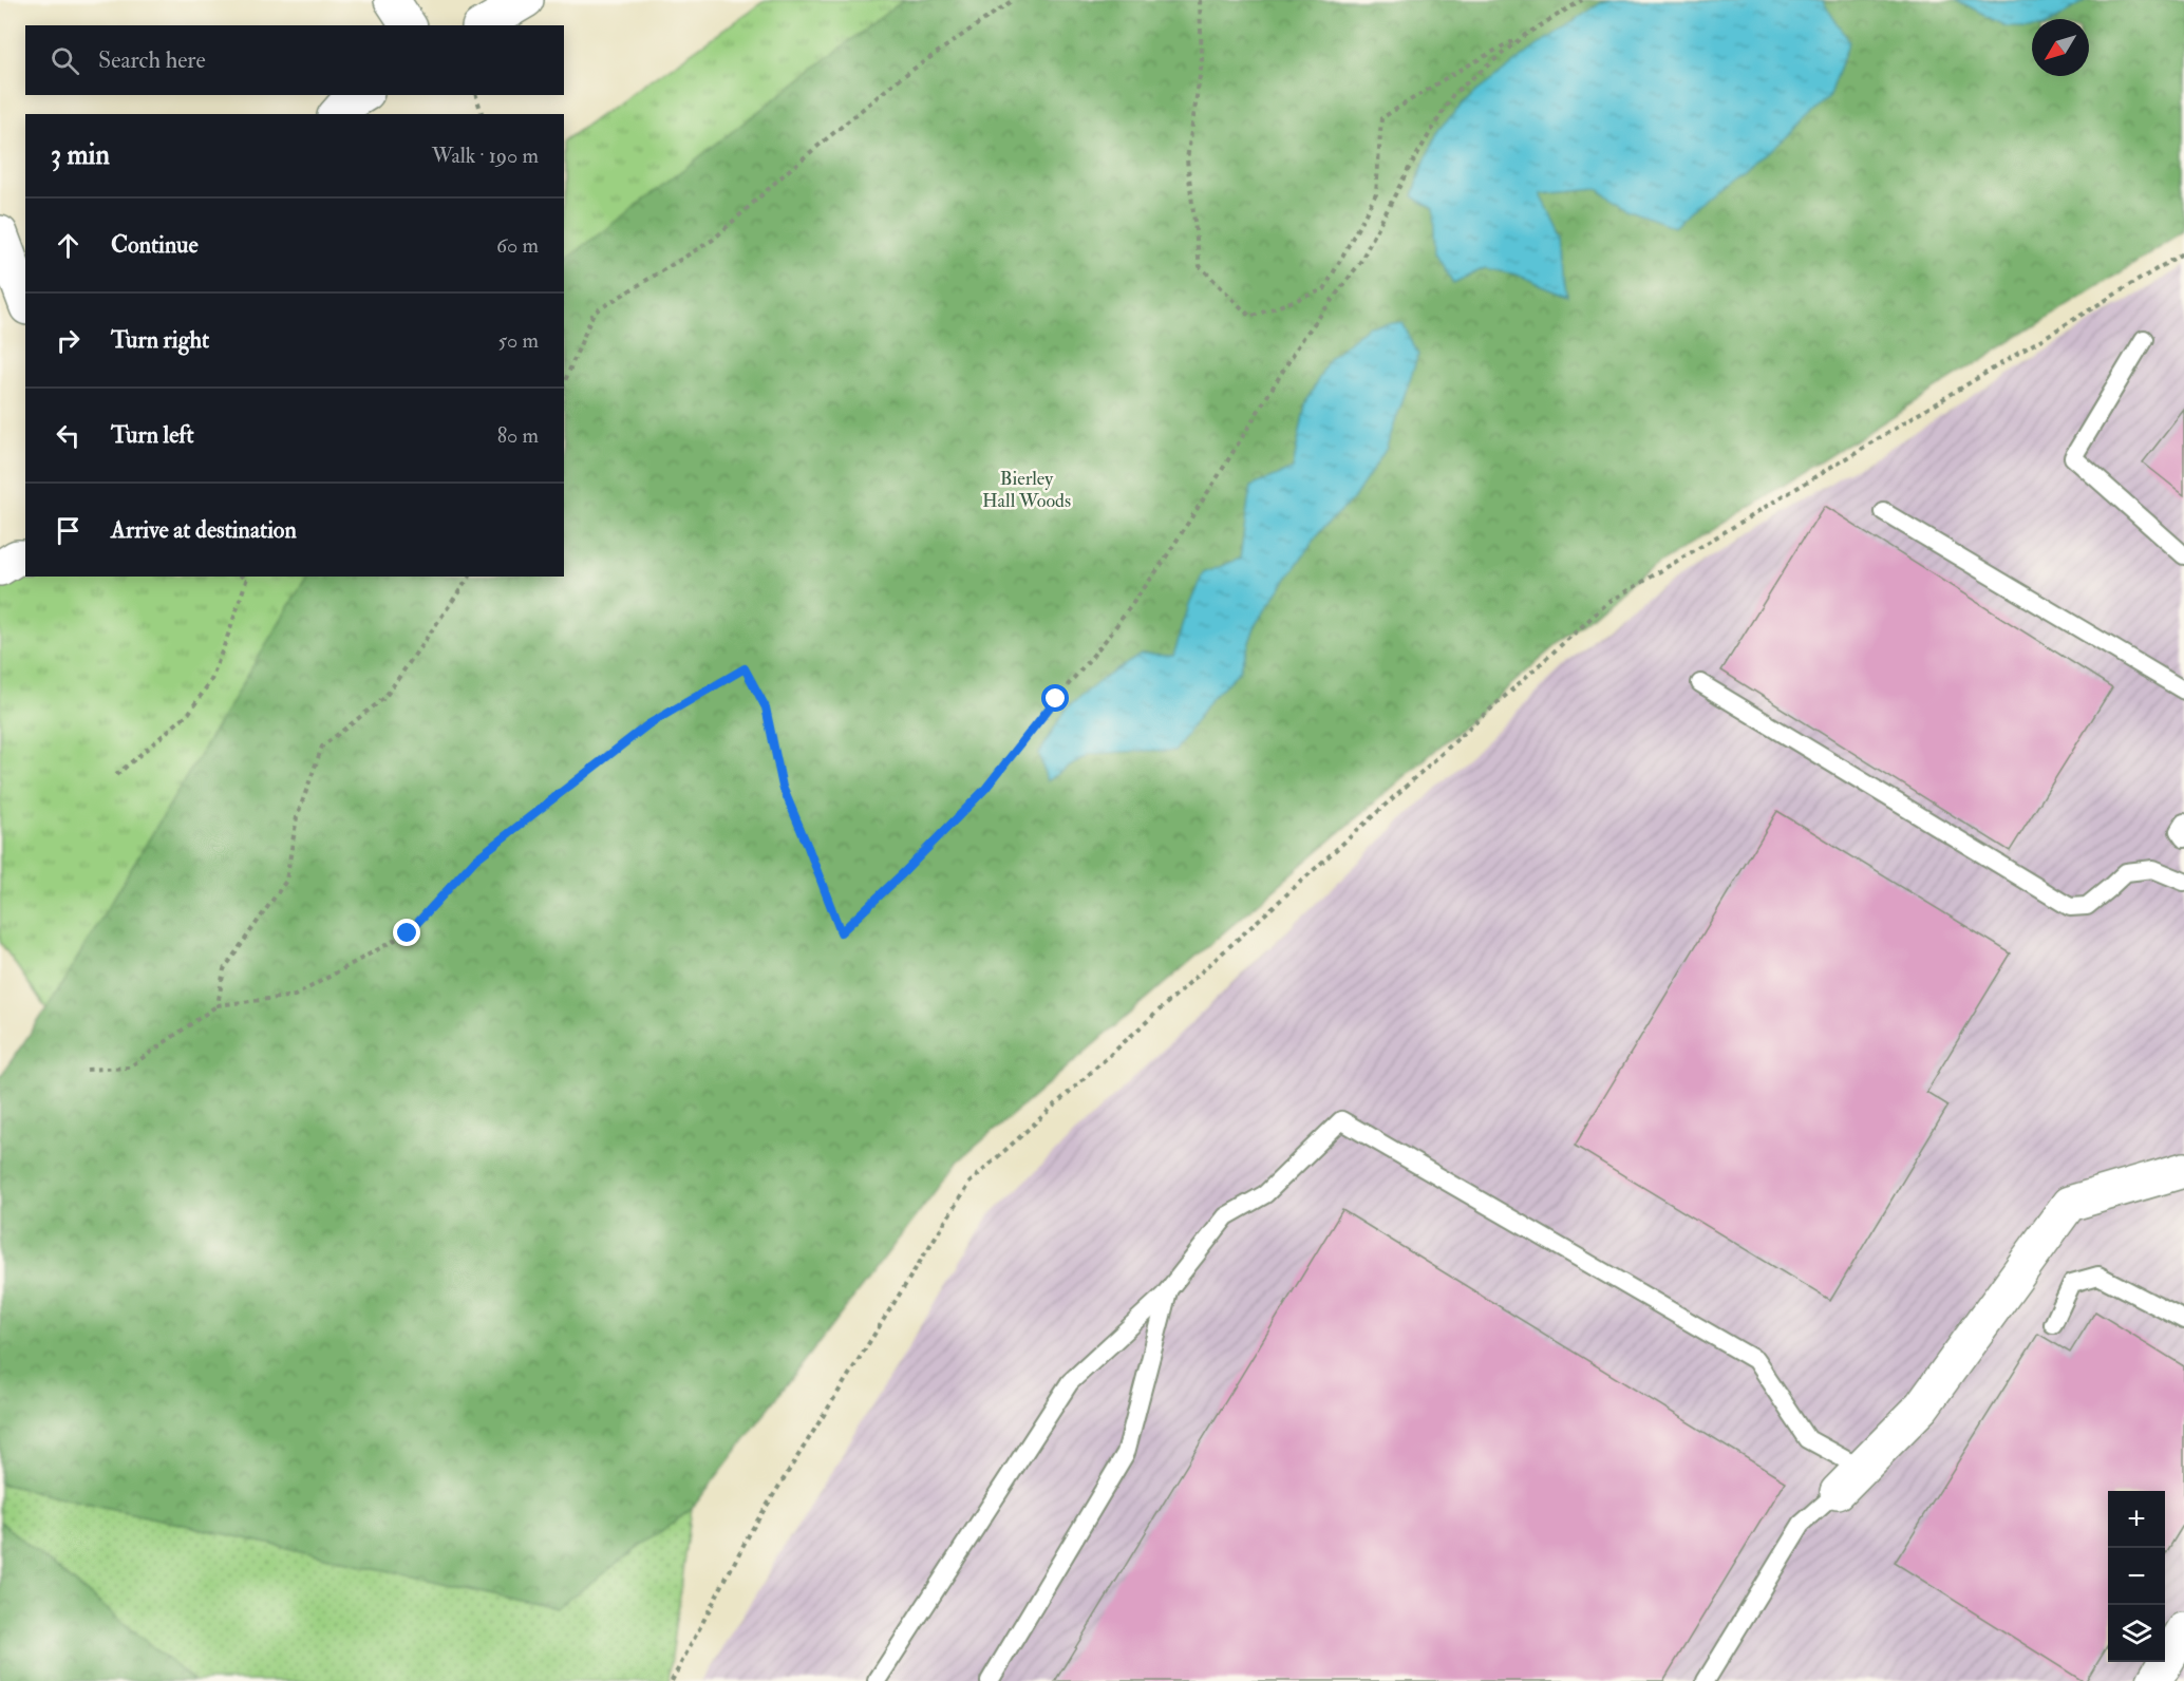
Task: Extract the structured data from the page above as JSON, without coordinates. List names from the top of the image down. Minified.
{"parks":["Bierley Hall Woods"],"north":"bottom left","page":{"search":"Search here","heading":["3 min","Walk · 190 m"],"list":[["Continue","60 m"],["Turn right","50 m"],["Turn left","80 m"],"Arrive at destination"],"map_buttons":["+","−"]}}
